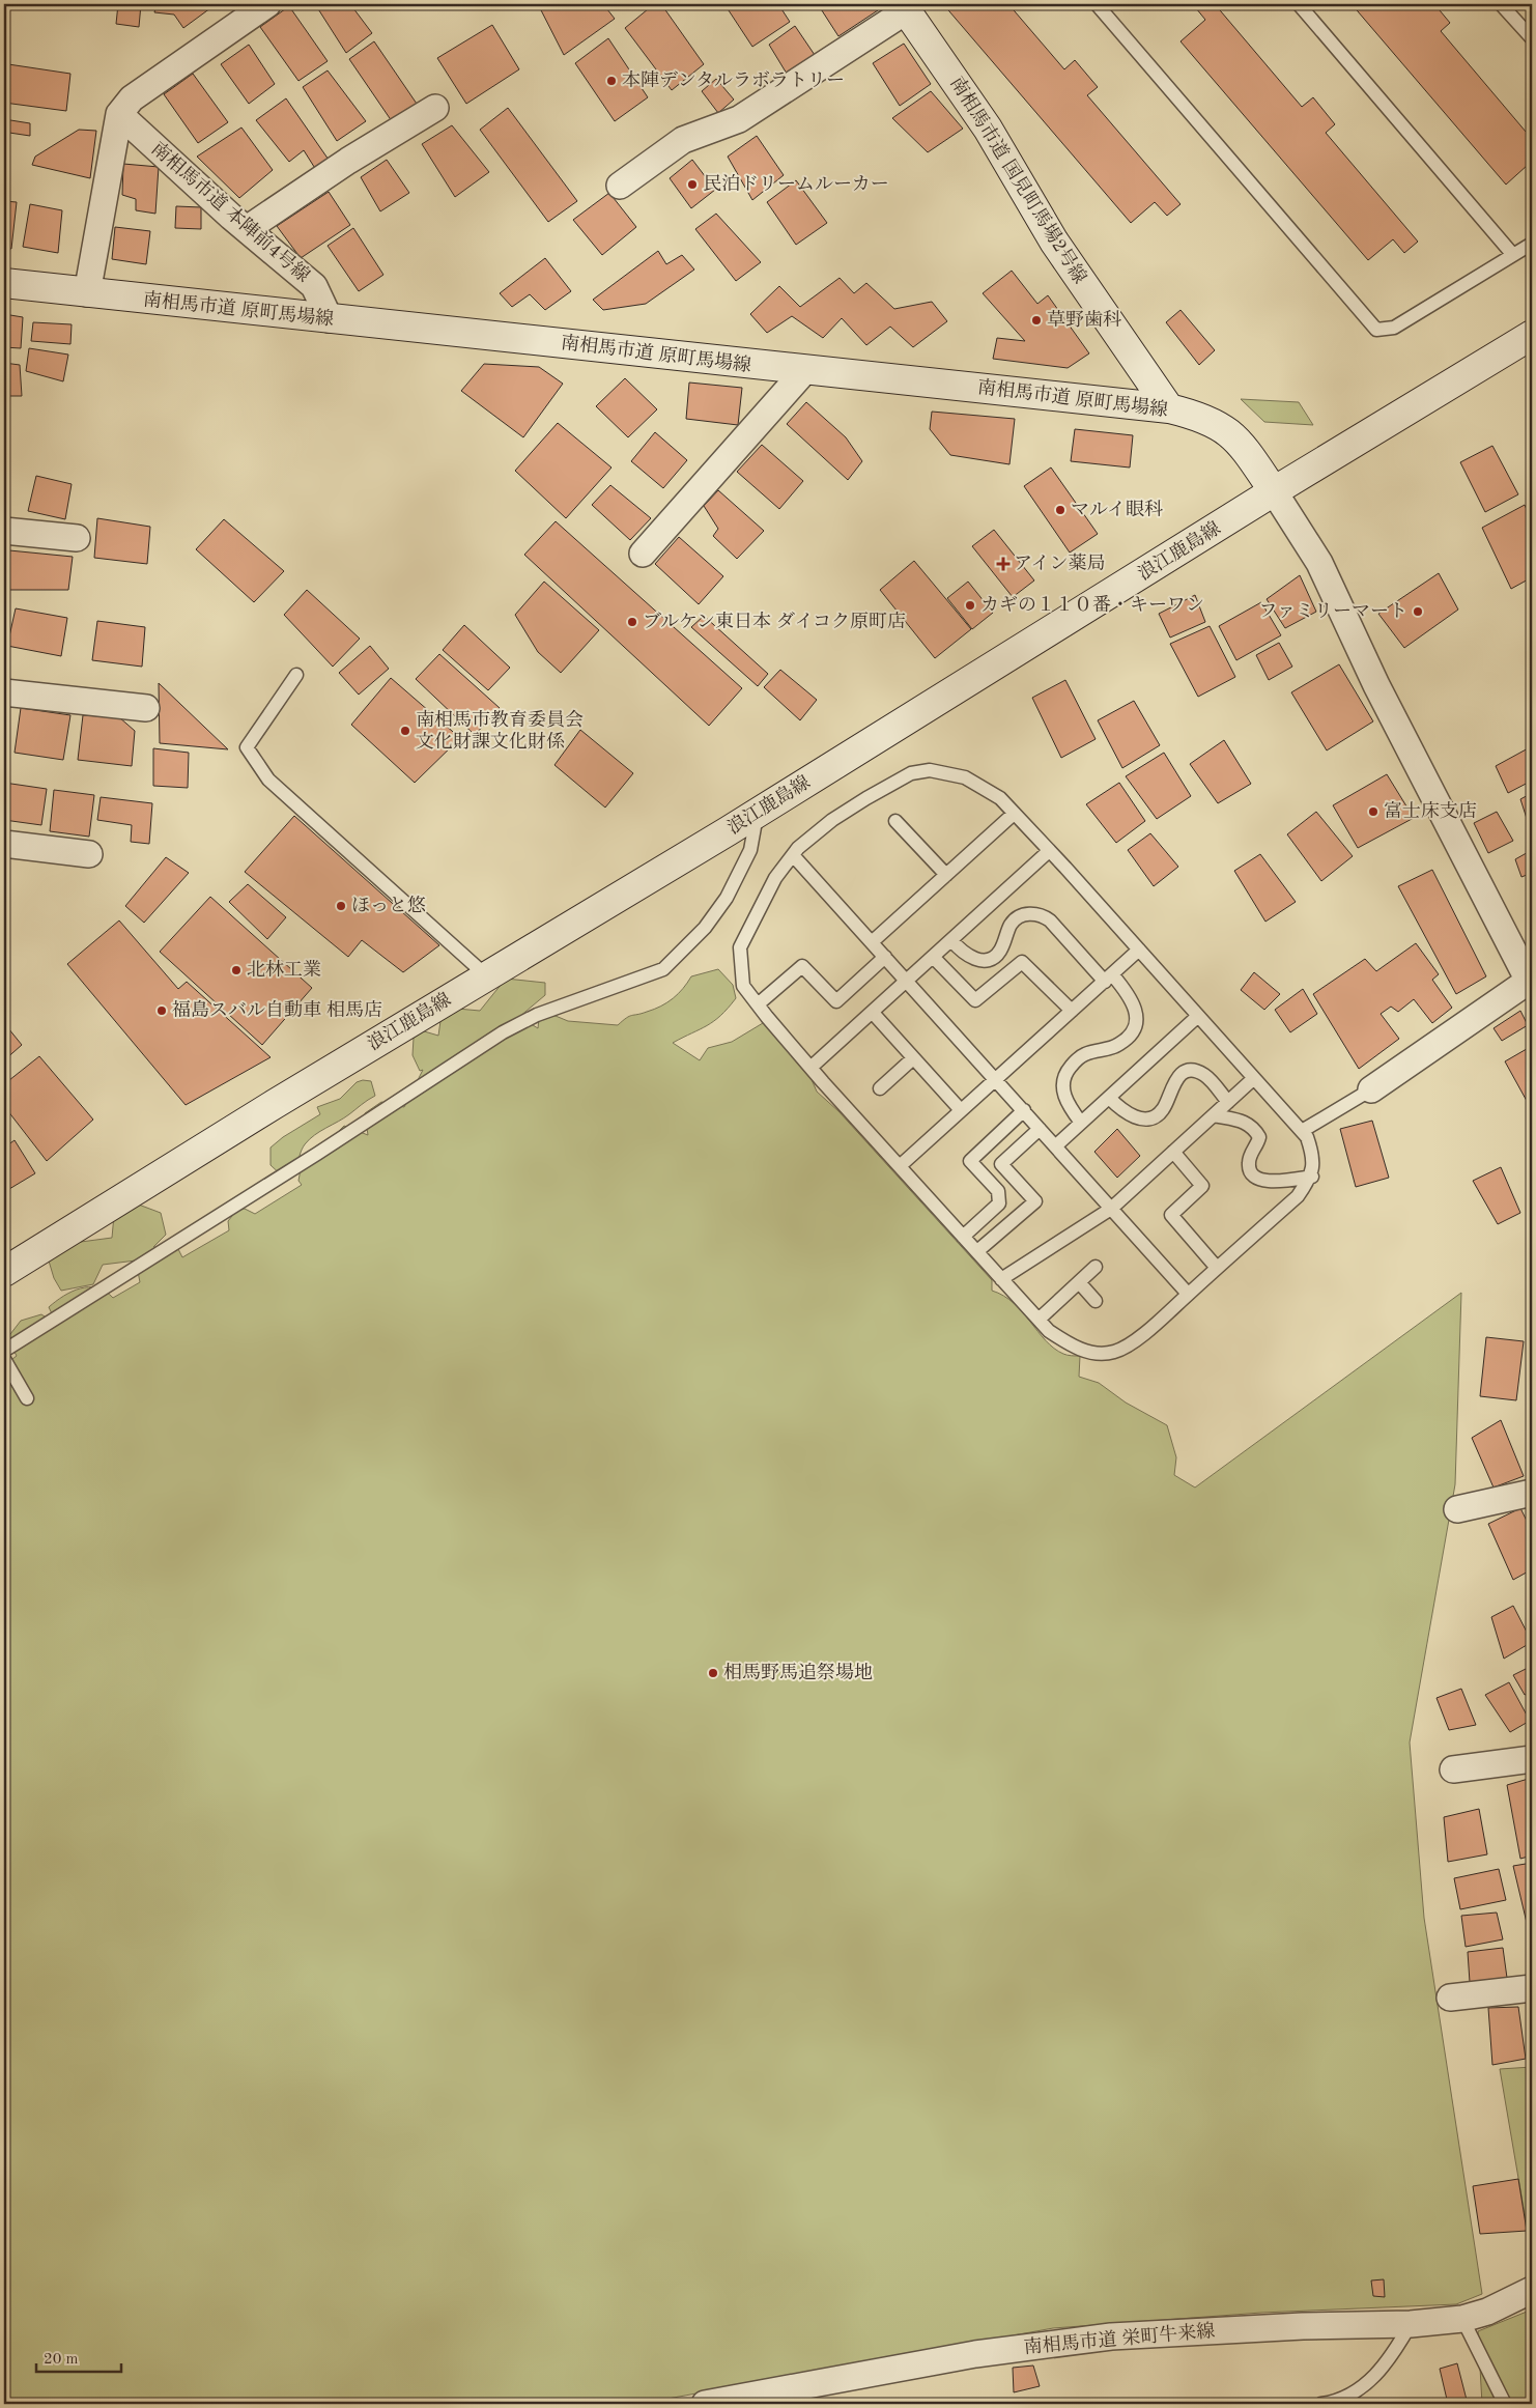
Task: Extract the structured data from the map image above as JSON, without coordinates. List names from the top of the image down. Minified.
{"streets":{"street":["南相馬市道 国見町馬場2号線","南相馬市道 本陣前4号線","南相馬市道 原町馬場線","浪江鹿島線","南相馬市道 栄町牛来線"]},"crossings":[["南相馬市道 国見町馬場2号線","南相馬市道 原町馬場線"],["南相馬市道 本陣前4号線","南相馬市道 原町馬場線"],["南相馬市道 原町馬場線","浪江鹿島線"]],"places":{"other":["本陣デンタルラボラトリー","民泊ドリームルーカー","草野歯科","マルイ眼科","カギの１１０番・キーワン","ファミリーマート","ブルケン東日本 ダイコク原町店","南相馬市教育委員会 文化財課文化財係","富士床支店","ほっと悠","北林工業","福島スバル自動車 相馬店","相馬野馬追祭場地"],"health":["アイン薬局"]},"scale_bar":"20 m"}
